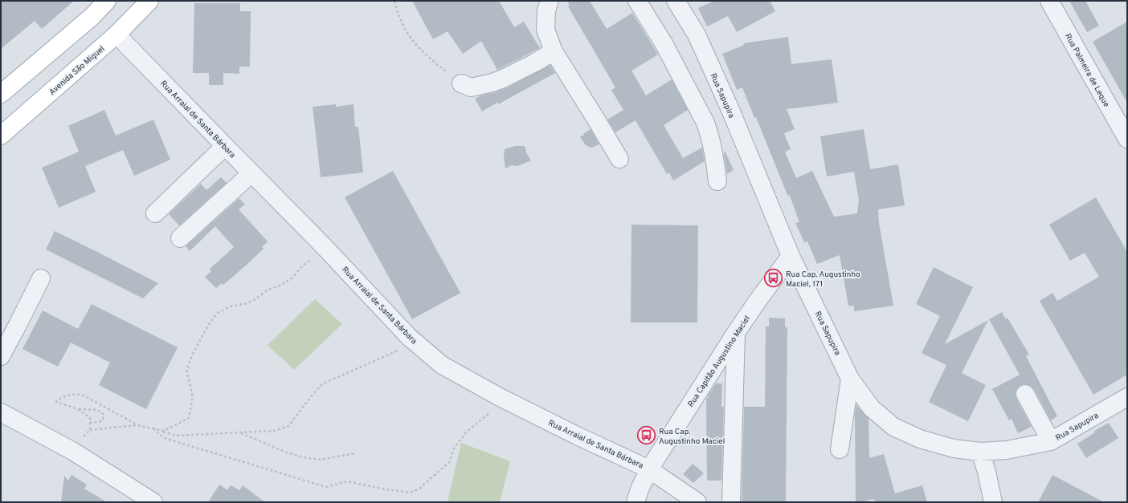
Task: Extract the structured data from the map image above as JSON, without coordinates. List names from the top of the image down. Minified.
{"streets":{"main road":["Avenida São Miguel"],"street":["Rua Palmeira de Leque","Rua Sapupira","Rua Arraial de Santa Bárbara","Rua Capitão Augustino Maciel"]},"crossings":[["Avenida São Miguel","Rua Arraial de Santa Bárbara"],["Rua Sapupira","Rua Capitão Augustino Maciel"],["Rua Arraial de Santa Bárbara","Rua Capitão Augustino Maciel"]],"places":{"bus stop":["Rua Cap. Augustinho Maciel, 171","Rua Cap. Augustinho Maciel"]}}
